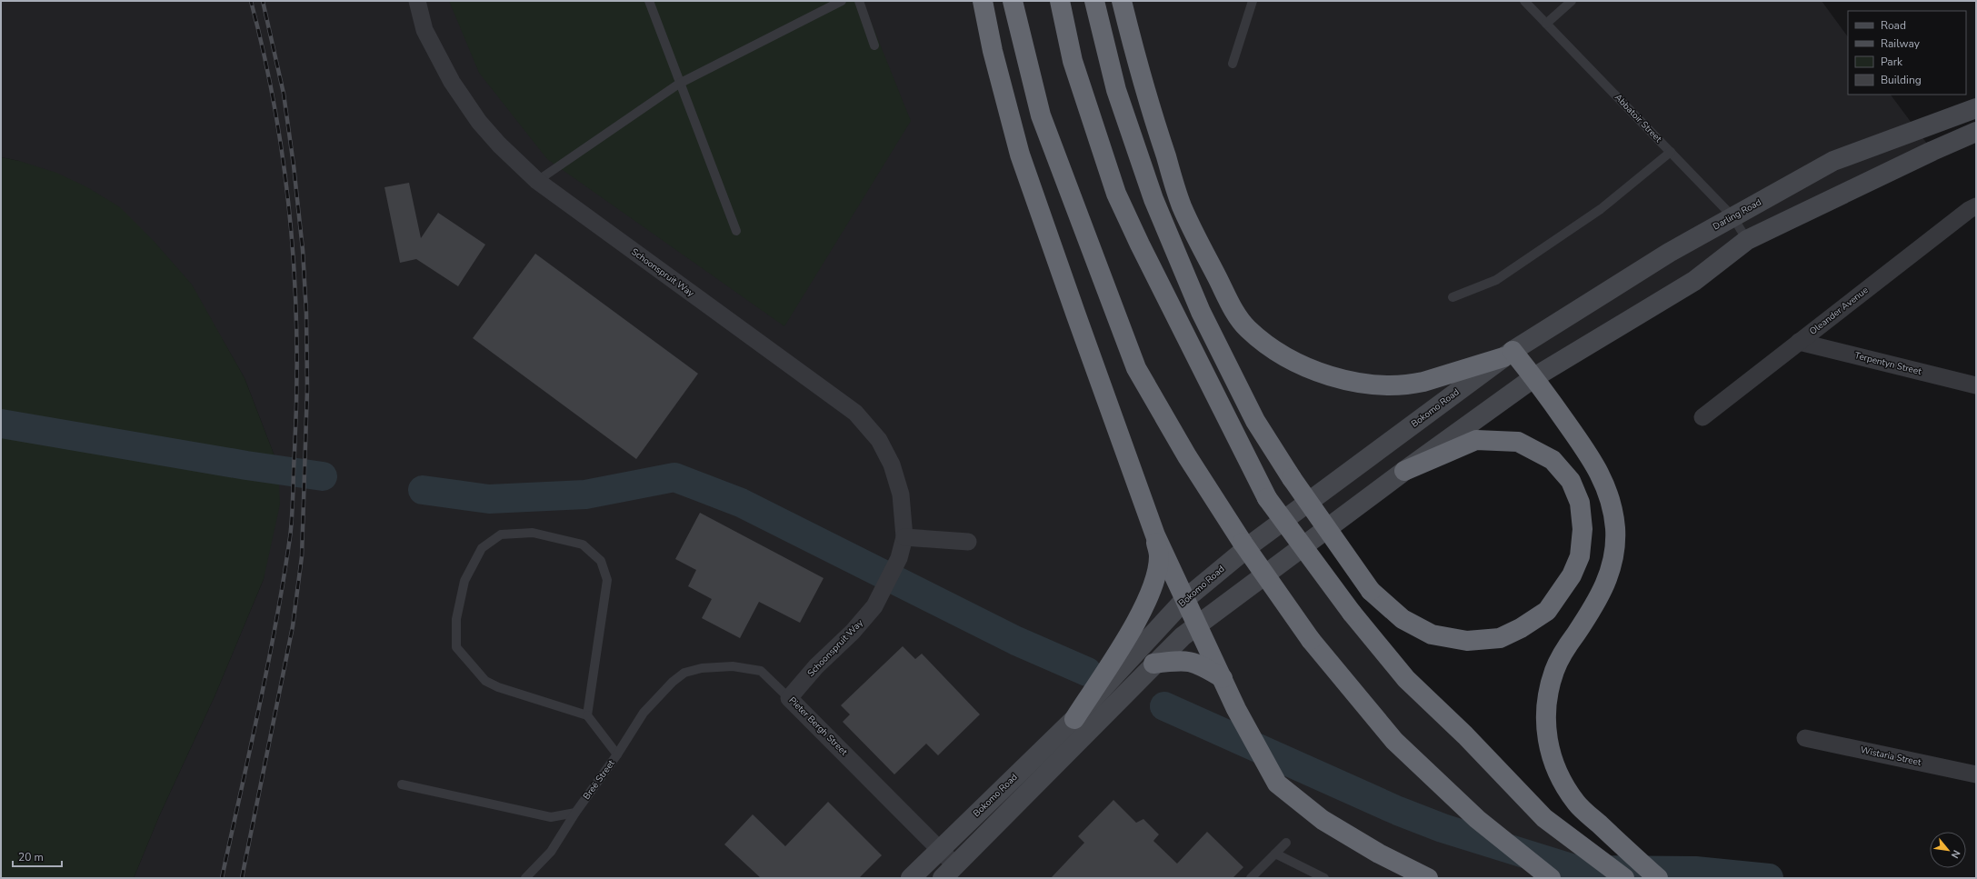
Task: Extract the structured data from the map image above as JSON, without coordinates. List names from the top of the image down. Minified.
{"streets":{"main road":["Darling Road","Bokomo Road"],"street":["Schoonspruit Way","Oleander Avenue","Terpentyn Street","Pieter Bergh Street","Wistaria Street"],"lane":["Abbatoir Street","Breë Street"]},"crossings":[["Abbatoir Street","Darling Road"],["Darling Road","Bokomo Road"],["Schoonspruit Way","Pieter Bergh Street"],["Oleander Avenue","Terpentyn Street"],["Bokomo Road","Pieter Bergh Street"],["Pieter Bergh Street","Breë Street"]],"legend":["Road","Railway","Park","Building"],"scale_bar":"20 m","north":"bottom right"}
